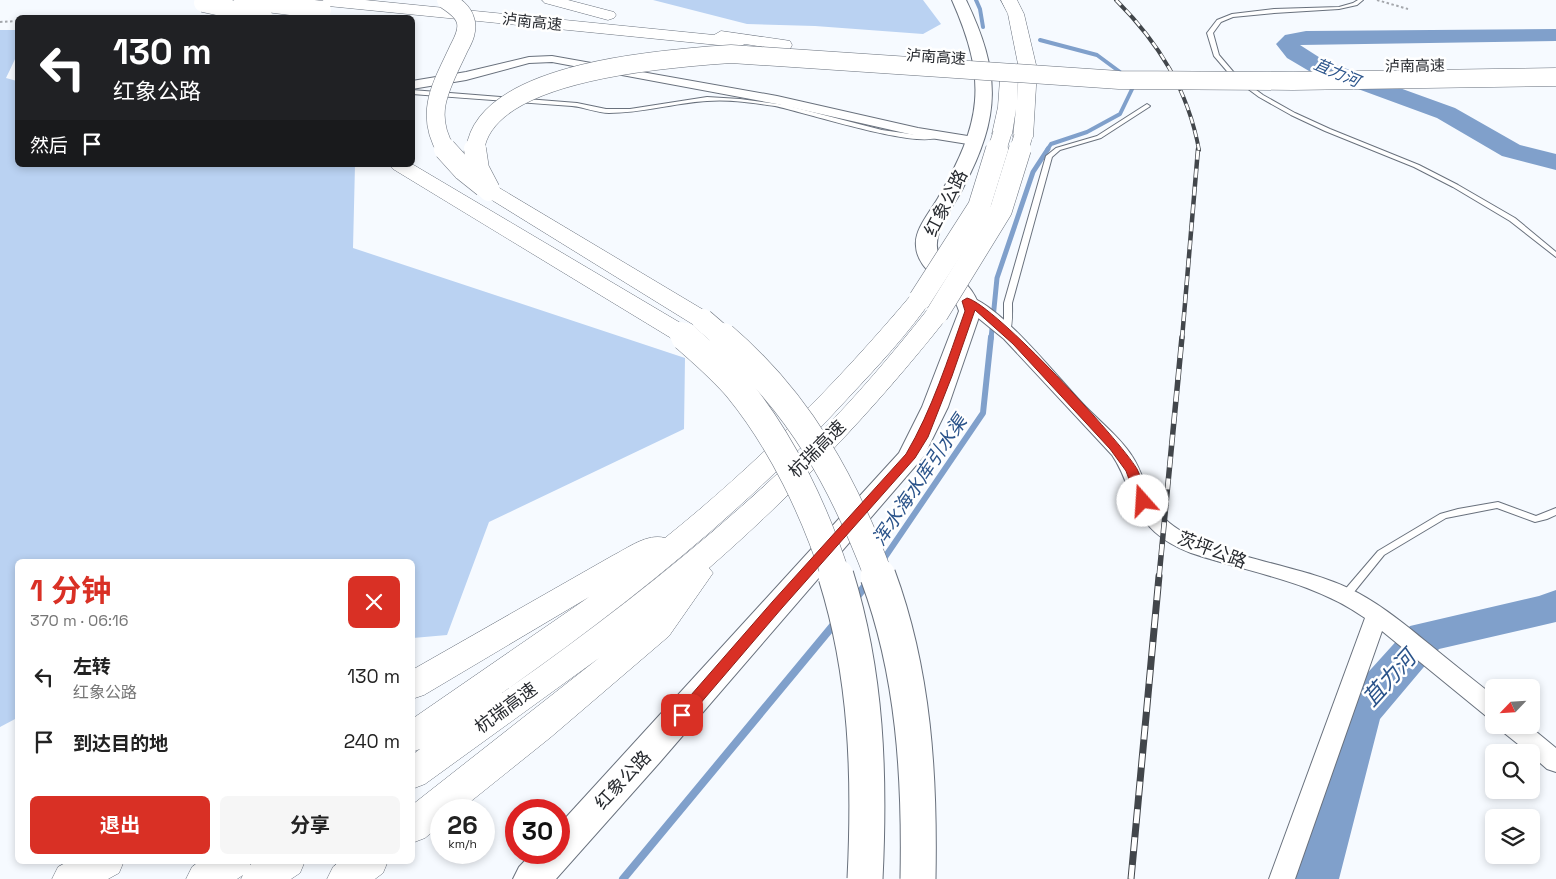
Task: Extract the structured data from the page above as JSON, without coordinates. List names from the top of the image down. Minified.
{"streets":{"highway":["泸南高速","杭瑞高速"],"main road":["红象公路"],"street":["茨坪公路"]},"crossings":[["红象公路","茨坪公路"]],"water":["苴力河","浑水海水库引水渠"],"north":"bottom left","page":{"turn":["130 m","红象公路"],"then":"然后","heading":["1 分钟","370 m · 06:16"],"list":[{"name":"左转","note":"红象公路","value":"130 m"},{"name":"到达目的地","value":"240 m"}],"buttons":["退出","分享"],"speed":"26 km/h","limit":"30"}}
